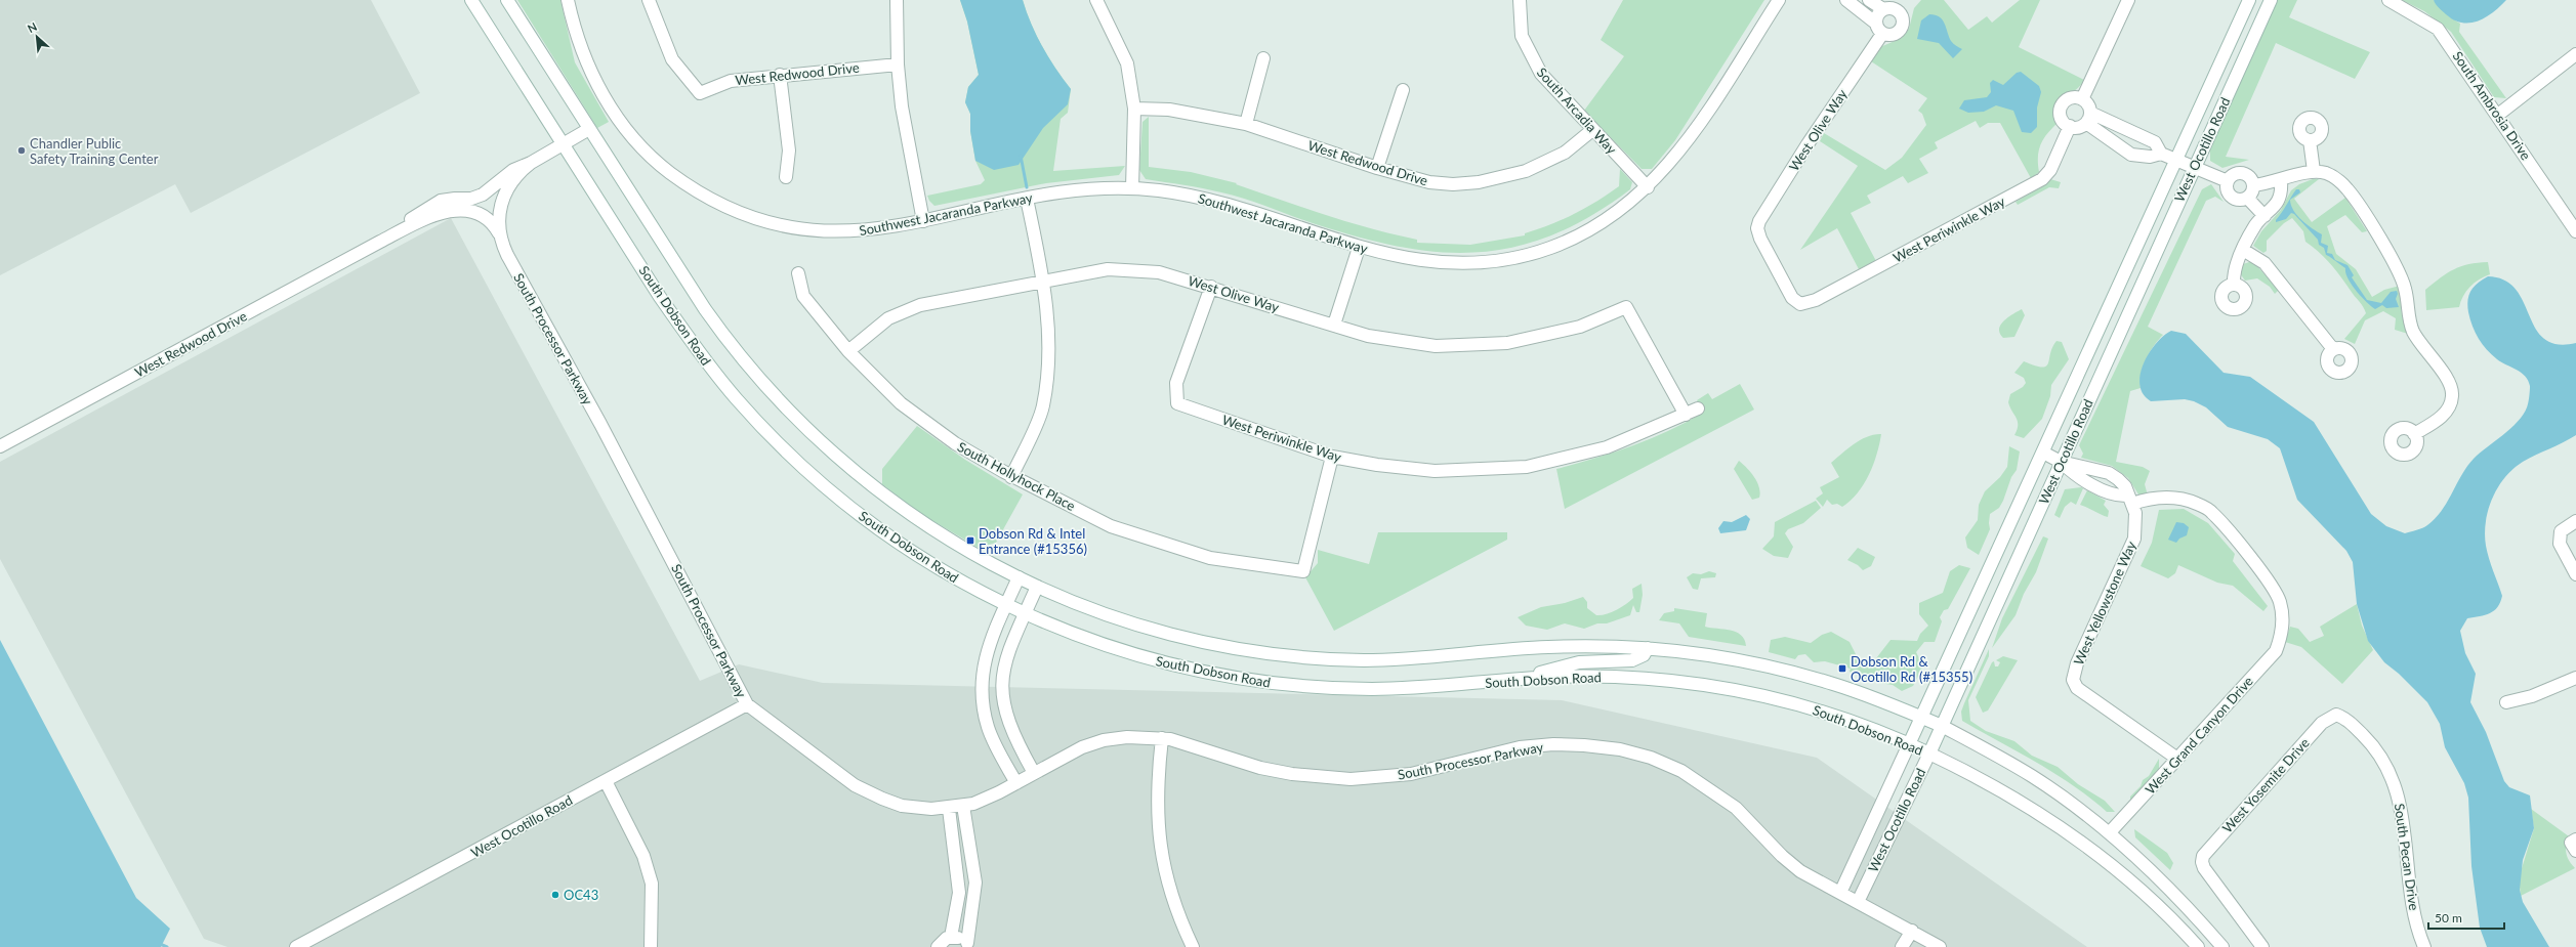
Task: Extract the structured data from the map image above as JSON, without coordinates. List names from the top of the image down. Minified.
{"streets":{"street":["West Redwood Drive","South Ambrosia Drive","South Arcadia Way","West Olive Way","West Ocotillo Road","Southwest Jacaranda Parkway","West Periwinkle Way","South Dobson Road","South Processor Parkway","South Hollyhock Place","West Yellowstone Way","West Grand Canyon Drive","West Yosemite Drive","South Pecan Drive"]},"crossings":[["West Redwood Drive","South Arcadia Way"],["West Redwood Drive","South Dobson Road"],["West Redwood Drive","South Processor Parkway"],["South Arcadia Way","Southwest Jacaranda Parkway"],["West Olive Way","West Periwinkle Way"],["West Olive Way","South Hollyhock Place"],["West Ocotillo Road","South Dobson Road"],["West Ocotillo Road","South Processor Parkway"],["West Periwinkle Way","South Hollyhock Place"],["South Dobson Road","West Grand Canyon Drive"],["West Yellowstone Way","West Grand Canyon Drive"],["West Yosemite Drive","South Pecan Drive"]],"places":{"other":["Chandler Public Safety Training Center","OC43"],"transit":["Dobson Rd & Intel Entrance (#15356)","Dobson Rd & Ocotillo Rd (#15355)"]},"scale_bar":"50 m","north":"top left"}
